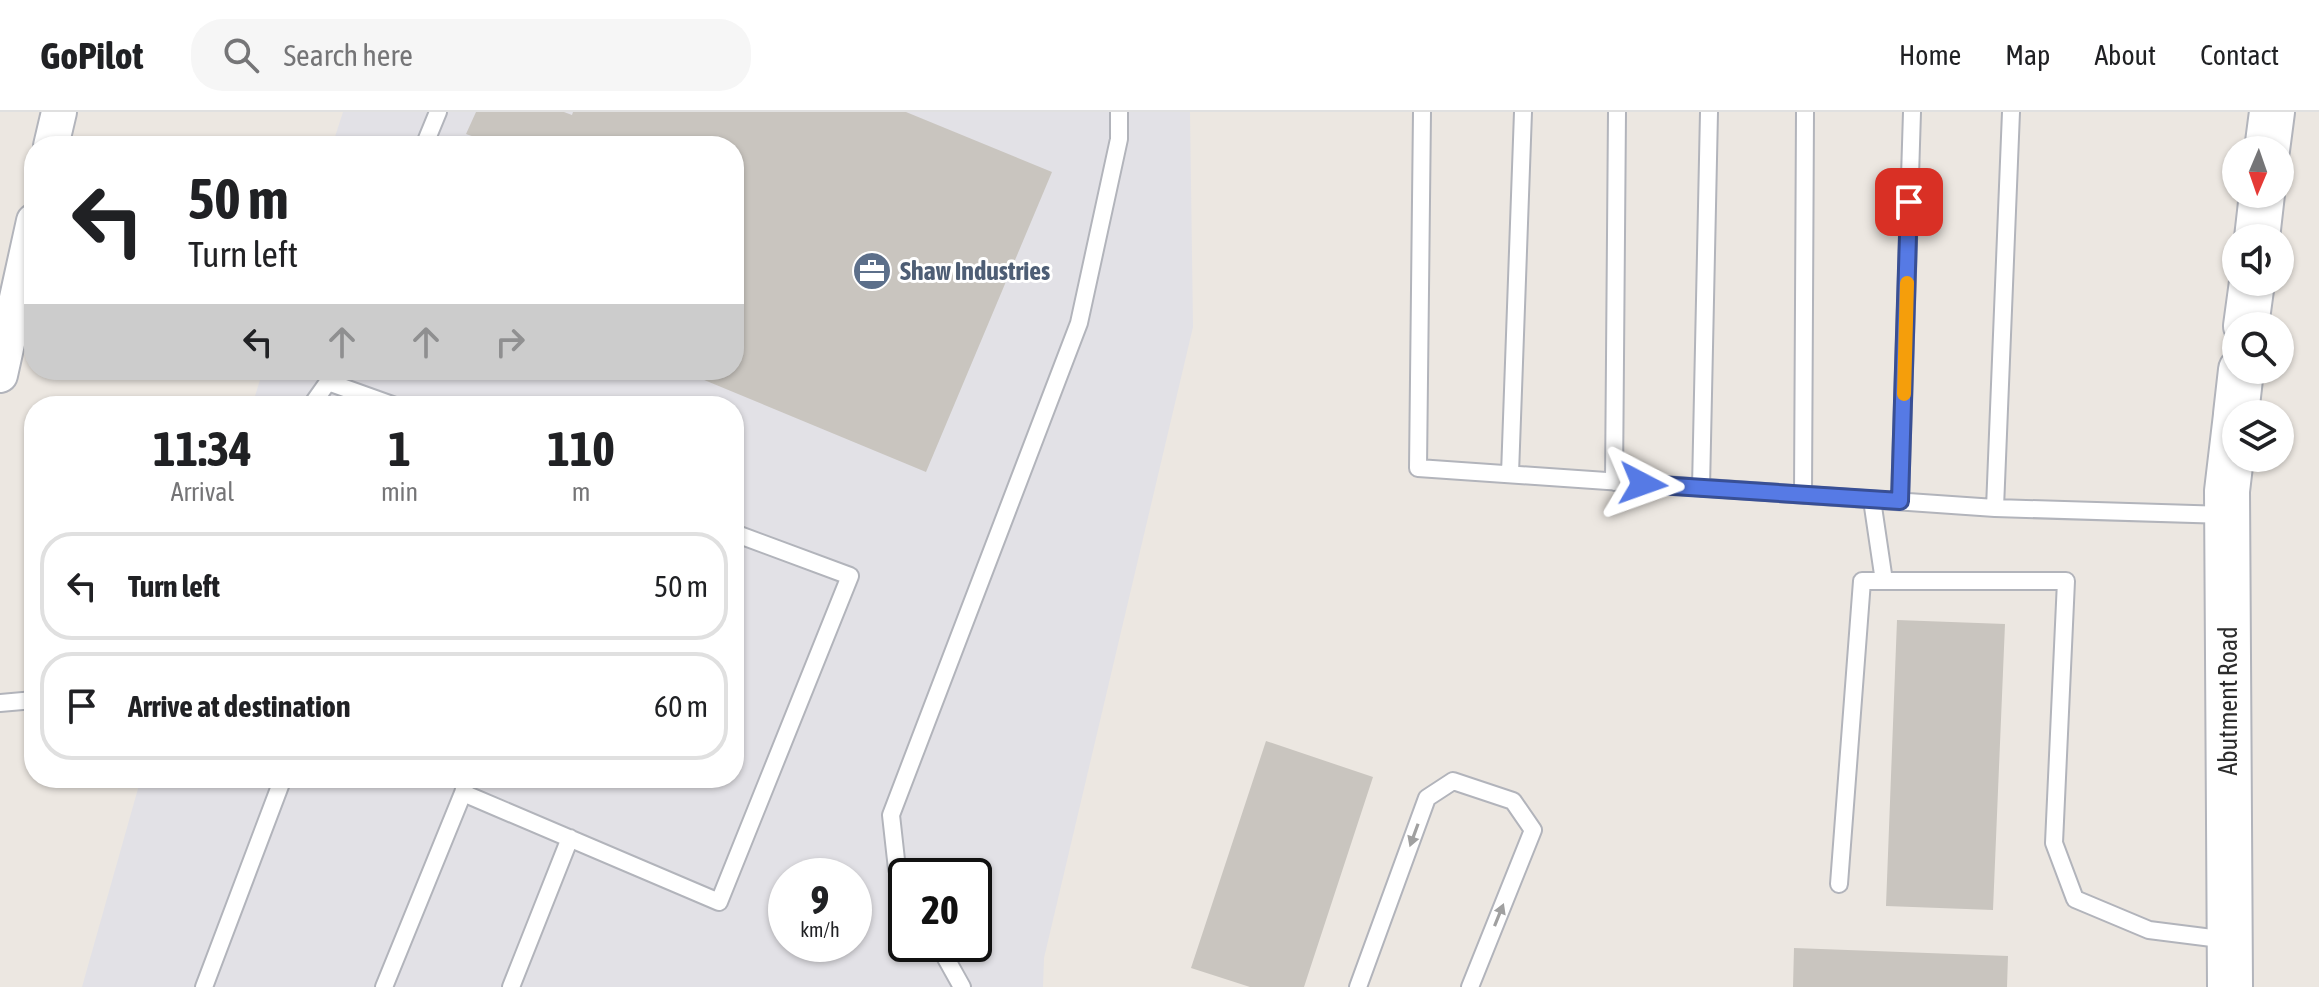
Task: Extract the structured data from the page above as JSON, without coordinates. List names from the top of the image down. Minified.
{"streets":{"main road":["Abutment Road"]},"places":{"office":["Shaw Industries"]},"north":"bottom","page":{"header":"GoPilot","search":"Search here","nav":["Home","Map","About","Contact"],"turn":["50 m","Turn left"],"eta":["11:34","Arrival","1","min","110","m"],"list":[{"name":"Turn left","value":"50 m"},{"name":"Arrive at destination","value":"60 m"}],"speed":"9 km/h","limit":"20"}}
